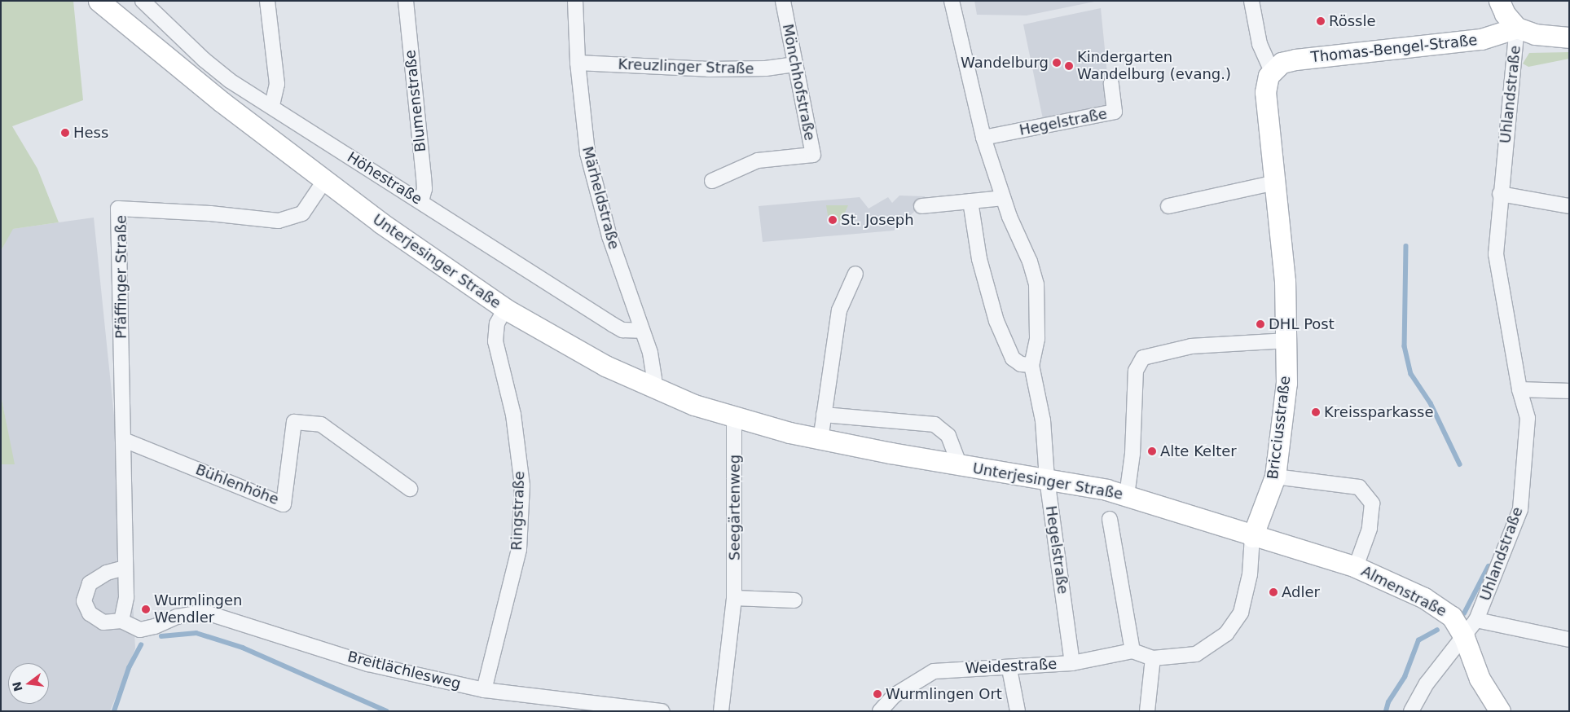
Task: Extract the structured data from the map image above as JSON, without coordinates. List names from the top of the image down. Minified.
{"streets":{"main road":["Thomas-Bengel-Straße","Uhlandstraße","Unterjesinger Straße","Bricciusstraße","Almenstraße"],"street":["Kreuzlinger Straße","Mönchhofstraße","Blumenstraße","Hegelstraße","Höhestraße","Märheldstraße","Pfäffinger Straße","Bühlenhöhe","Seegärtenweg","Ringstraße","Weidestraße","Breitlächlesweg"]},"crossings":[["Thomas-Bengel-Straße","Uhlandstraße"],["Thomas-Bengel-Straße","Bricciusstraße"],["Kreuzlinger Straße","Mönchhofstraße"],["Kreuzlinger Straße","Märheldstraße"],["Uhlandstraße","Almenstraße"],["Blumenstraße","Höhestraße"],["Hegelstraße","Unterjesinger Straße"],["Hegelstraße","Weidestraße"],["Höhestraße","Märheldstraße"],["Märheldstraße","Unterjesinger Straße"],["Unterjesinger Straße","Pfäffinger Straße"],["Unterjesinger Straße","Bricciusstraße"],["Unterjesinger Straße","Seegärtenweg"],["Unterjesinger Straße","Ringstraße"],["Unterjesinger Straße","Almenstraße"],["Pfäffinger Straße","Bühlenhöhe"],["Pfäffinger Straße","Breitlächlesweg"],["Bricciusstraße","Almenstraße"],["Ringstraße","Breitlächlesweg"]],"places":["Rössle","Wandelburg","Kindergarten Wandelburg (evang.)","Hess","St. Joseph","DHL Post","Kreissparkasse","Alte Kelter","Adler","Wurmlingen Wendler","Wurmlingen Ort"],"north":"left"}
